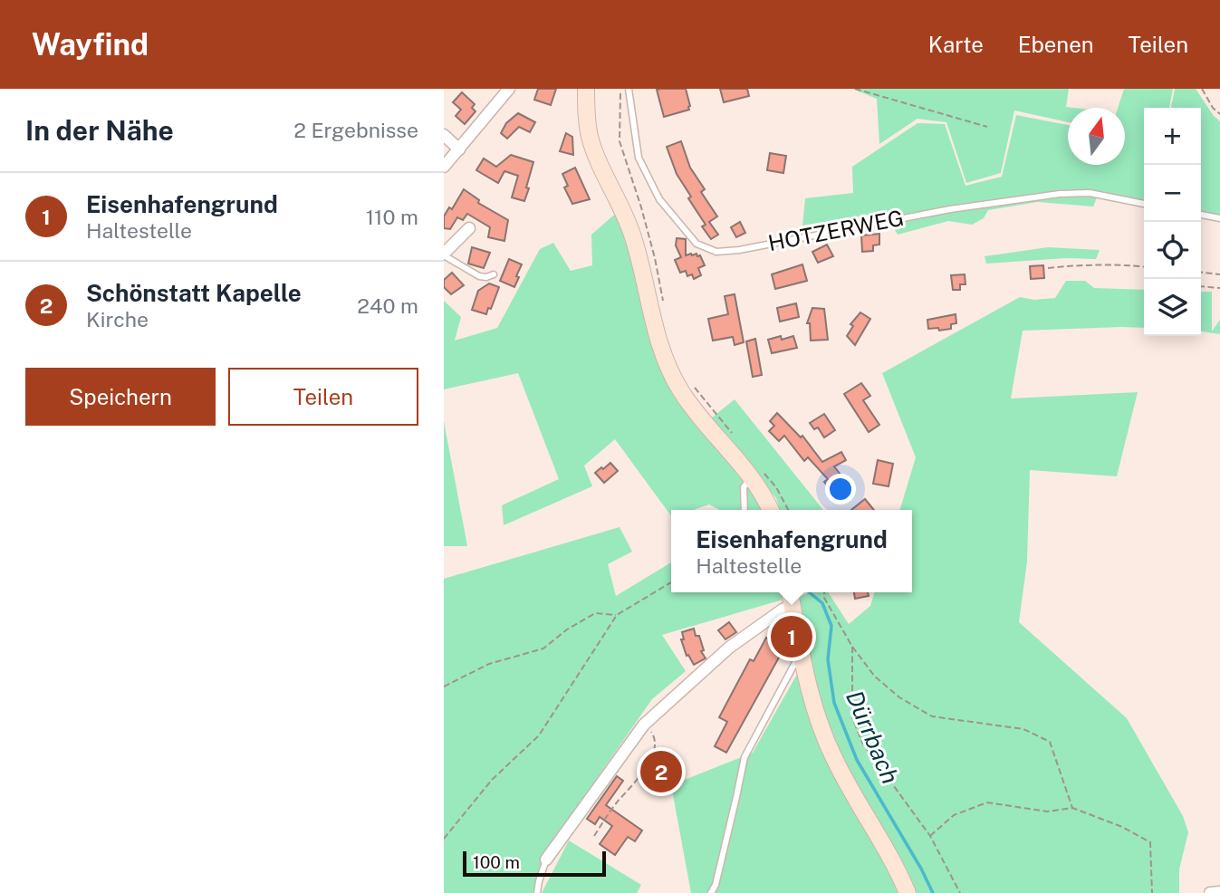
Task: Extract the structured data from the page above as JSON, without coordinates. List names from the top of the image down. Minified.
{"streets":{"lane":["HOTZERWEG"]},"water":["Dürrbach"],"scale_bar":"100 m","north":"top","page":{"header":"Wayfind","nav":["Karte","Ebenen","Teilen"],"heading":["In der Nähe","2 Ergebnisse"],"map_buttons":["+","−"],"list":[{"mark":"1","name":"Eisenhafengrund","note":"Haltestelle","value":"110 m"},{"mark":"2","name":"Schönstatt Kapelle","note":"Kirche","value":"240 m"}],"buttons":["Speichern","Teilen"],"popup":["Eisenhafengrund","Haltestelle"],"pins":["1","2"],"scale":"100 m"}}
